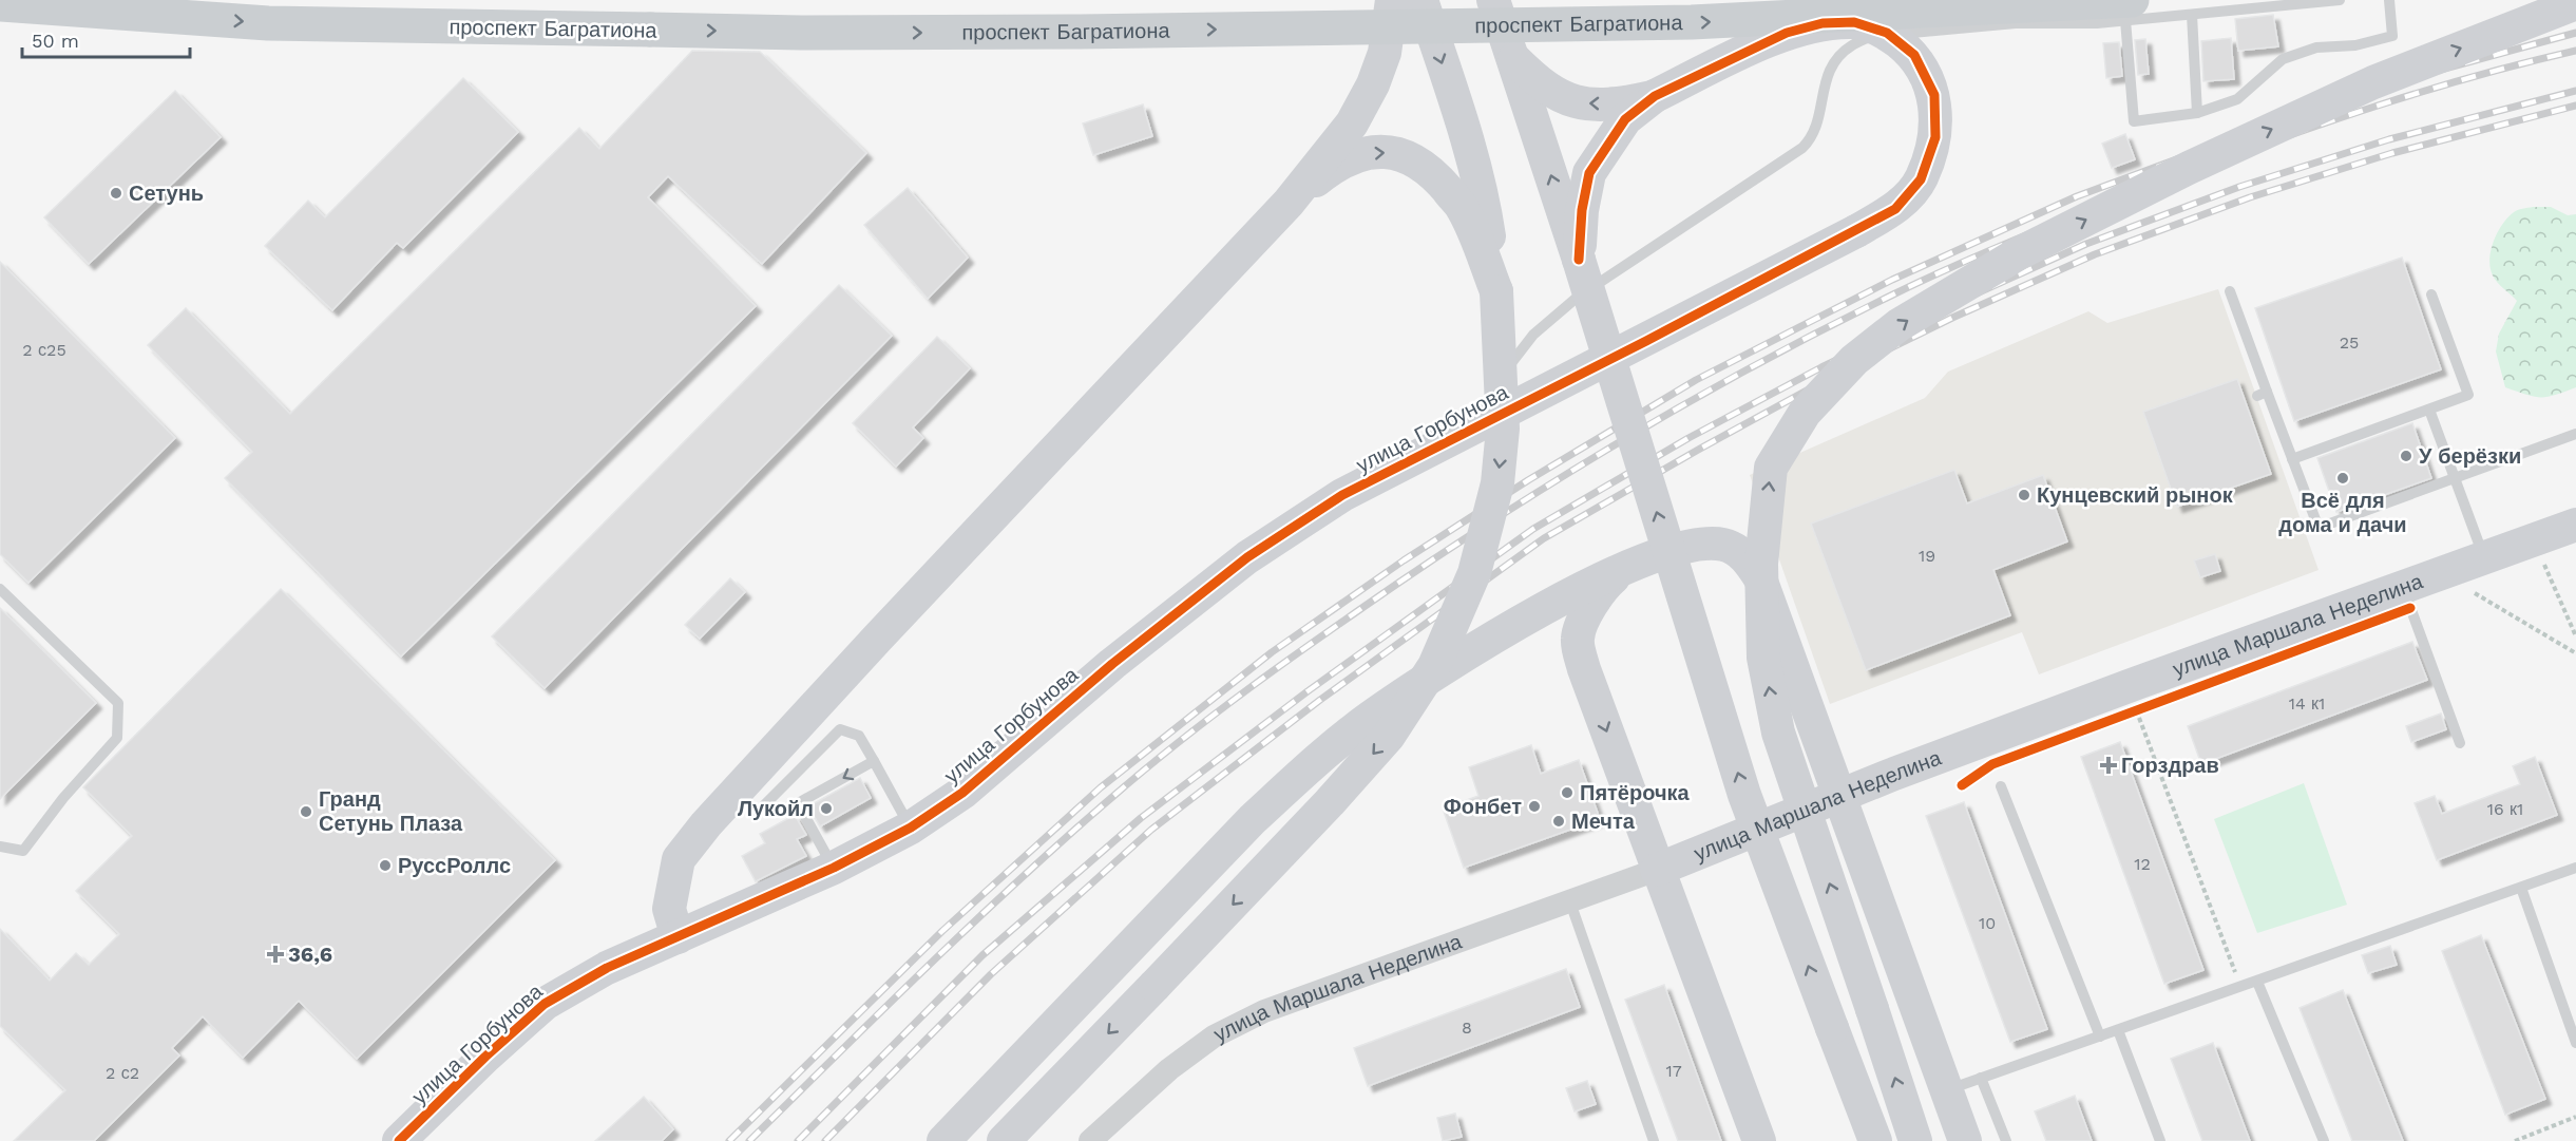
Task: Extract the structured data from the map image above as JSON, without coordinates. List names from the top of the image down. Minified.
{"streets":{"main road":["проспект Багратиона"],"street":["улица Горбунова","улица Маршала Неделина"]},"one_way":["проспект Багратиона"],"places":{"other":["Сетунь","У берёзки","Всё для дома и дачи","Кунцевский рынок","Пятёрочка","Фонбет","Лукойл","Гранд Сетунь Плаза","Мечта","РуссРоллс"],"health":["Горздрав","36,6"]},"house_numbers":["25","2 с25","19","14 к1","16 к1","12","10","8","17","2 с2"],"scale_bar":"50 m"}
